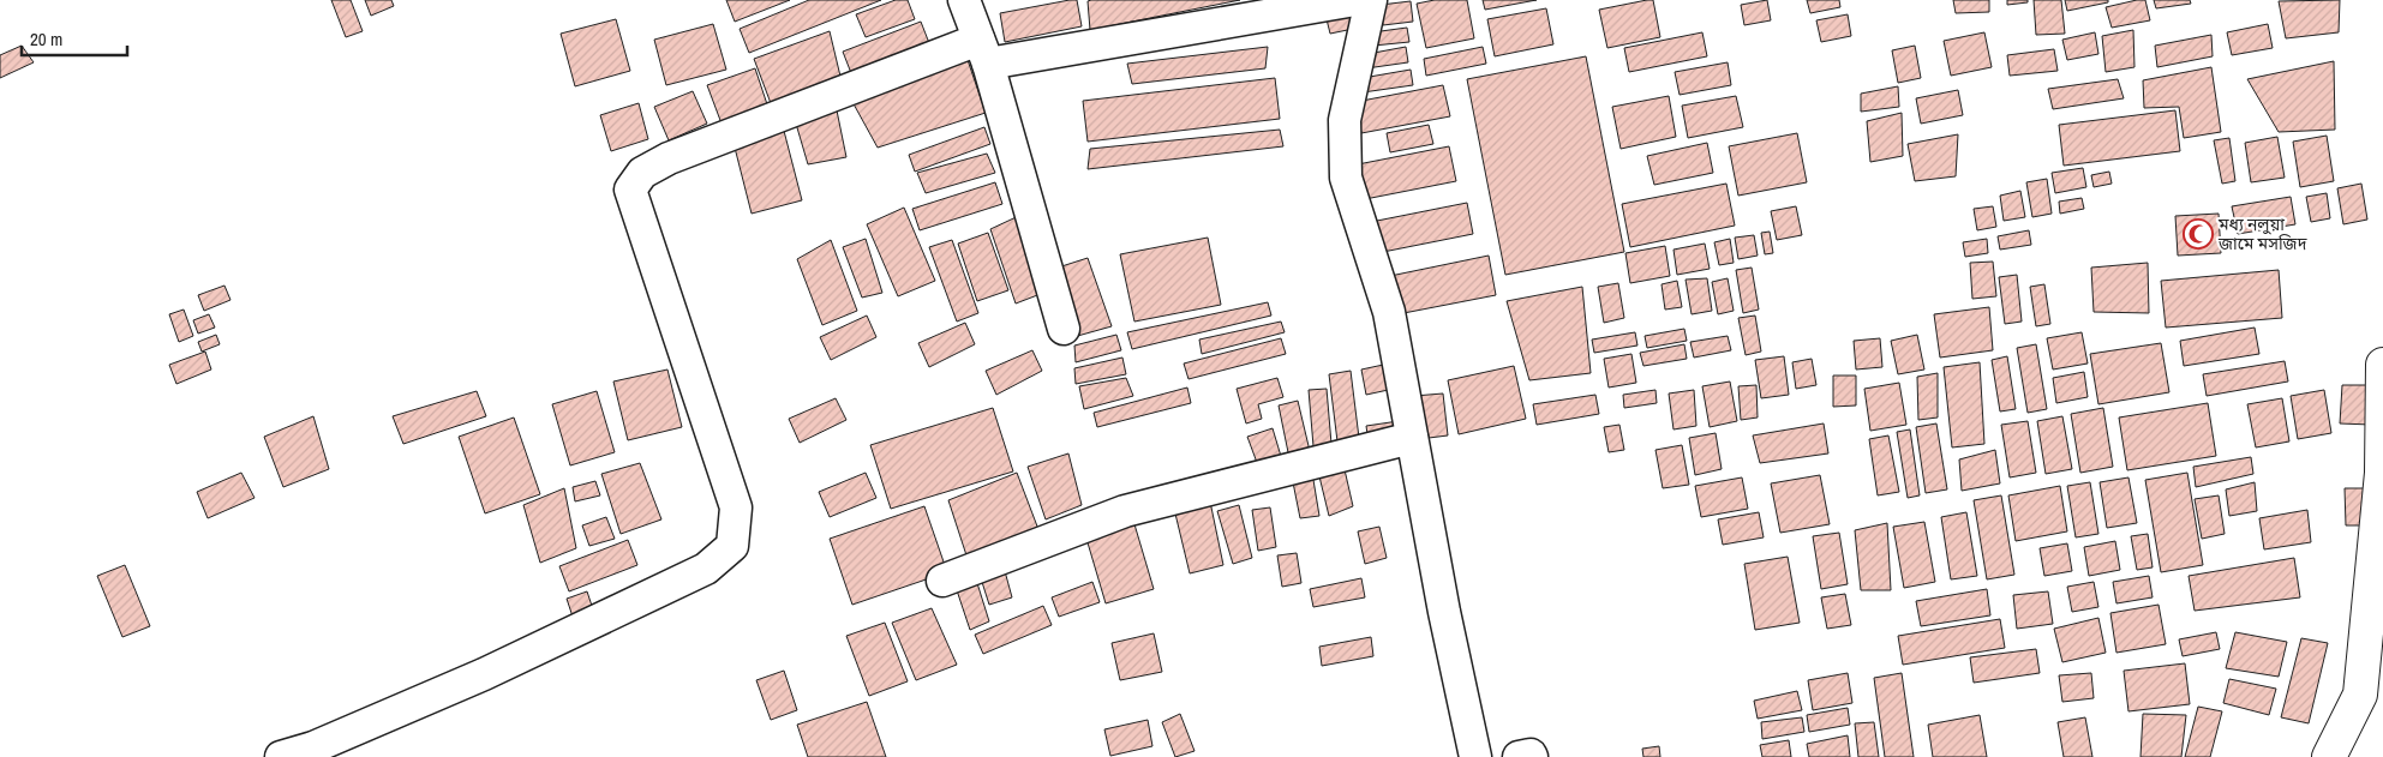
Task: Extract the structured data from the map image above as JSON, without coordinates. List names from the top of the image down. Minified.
{"places":{"mosque":["মধ্য নলুয়া জামে মসজিদ"]},"scale_bar":"20 m"}
